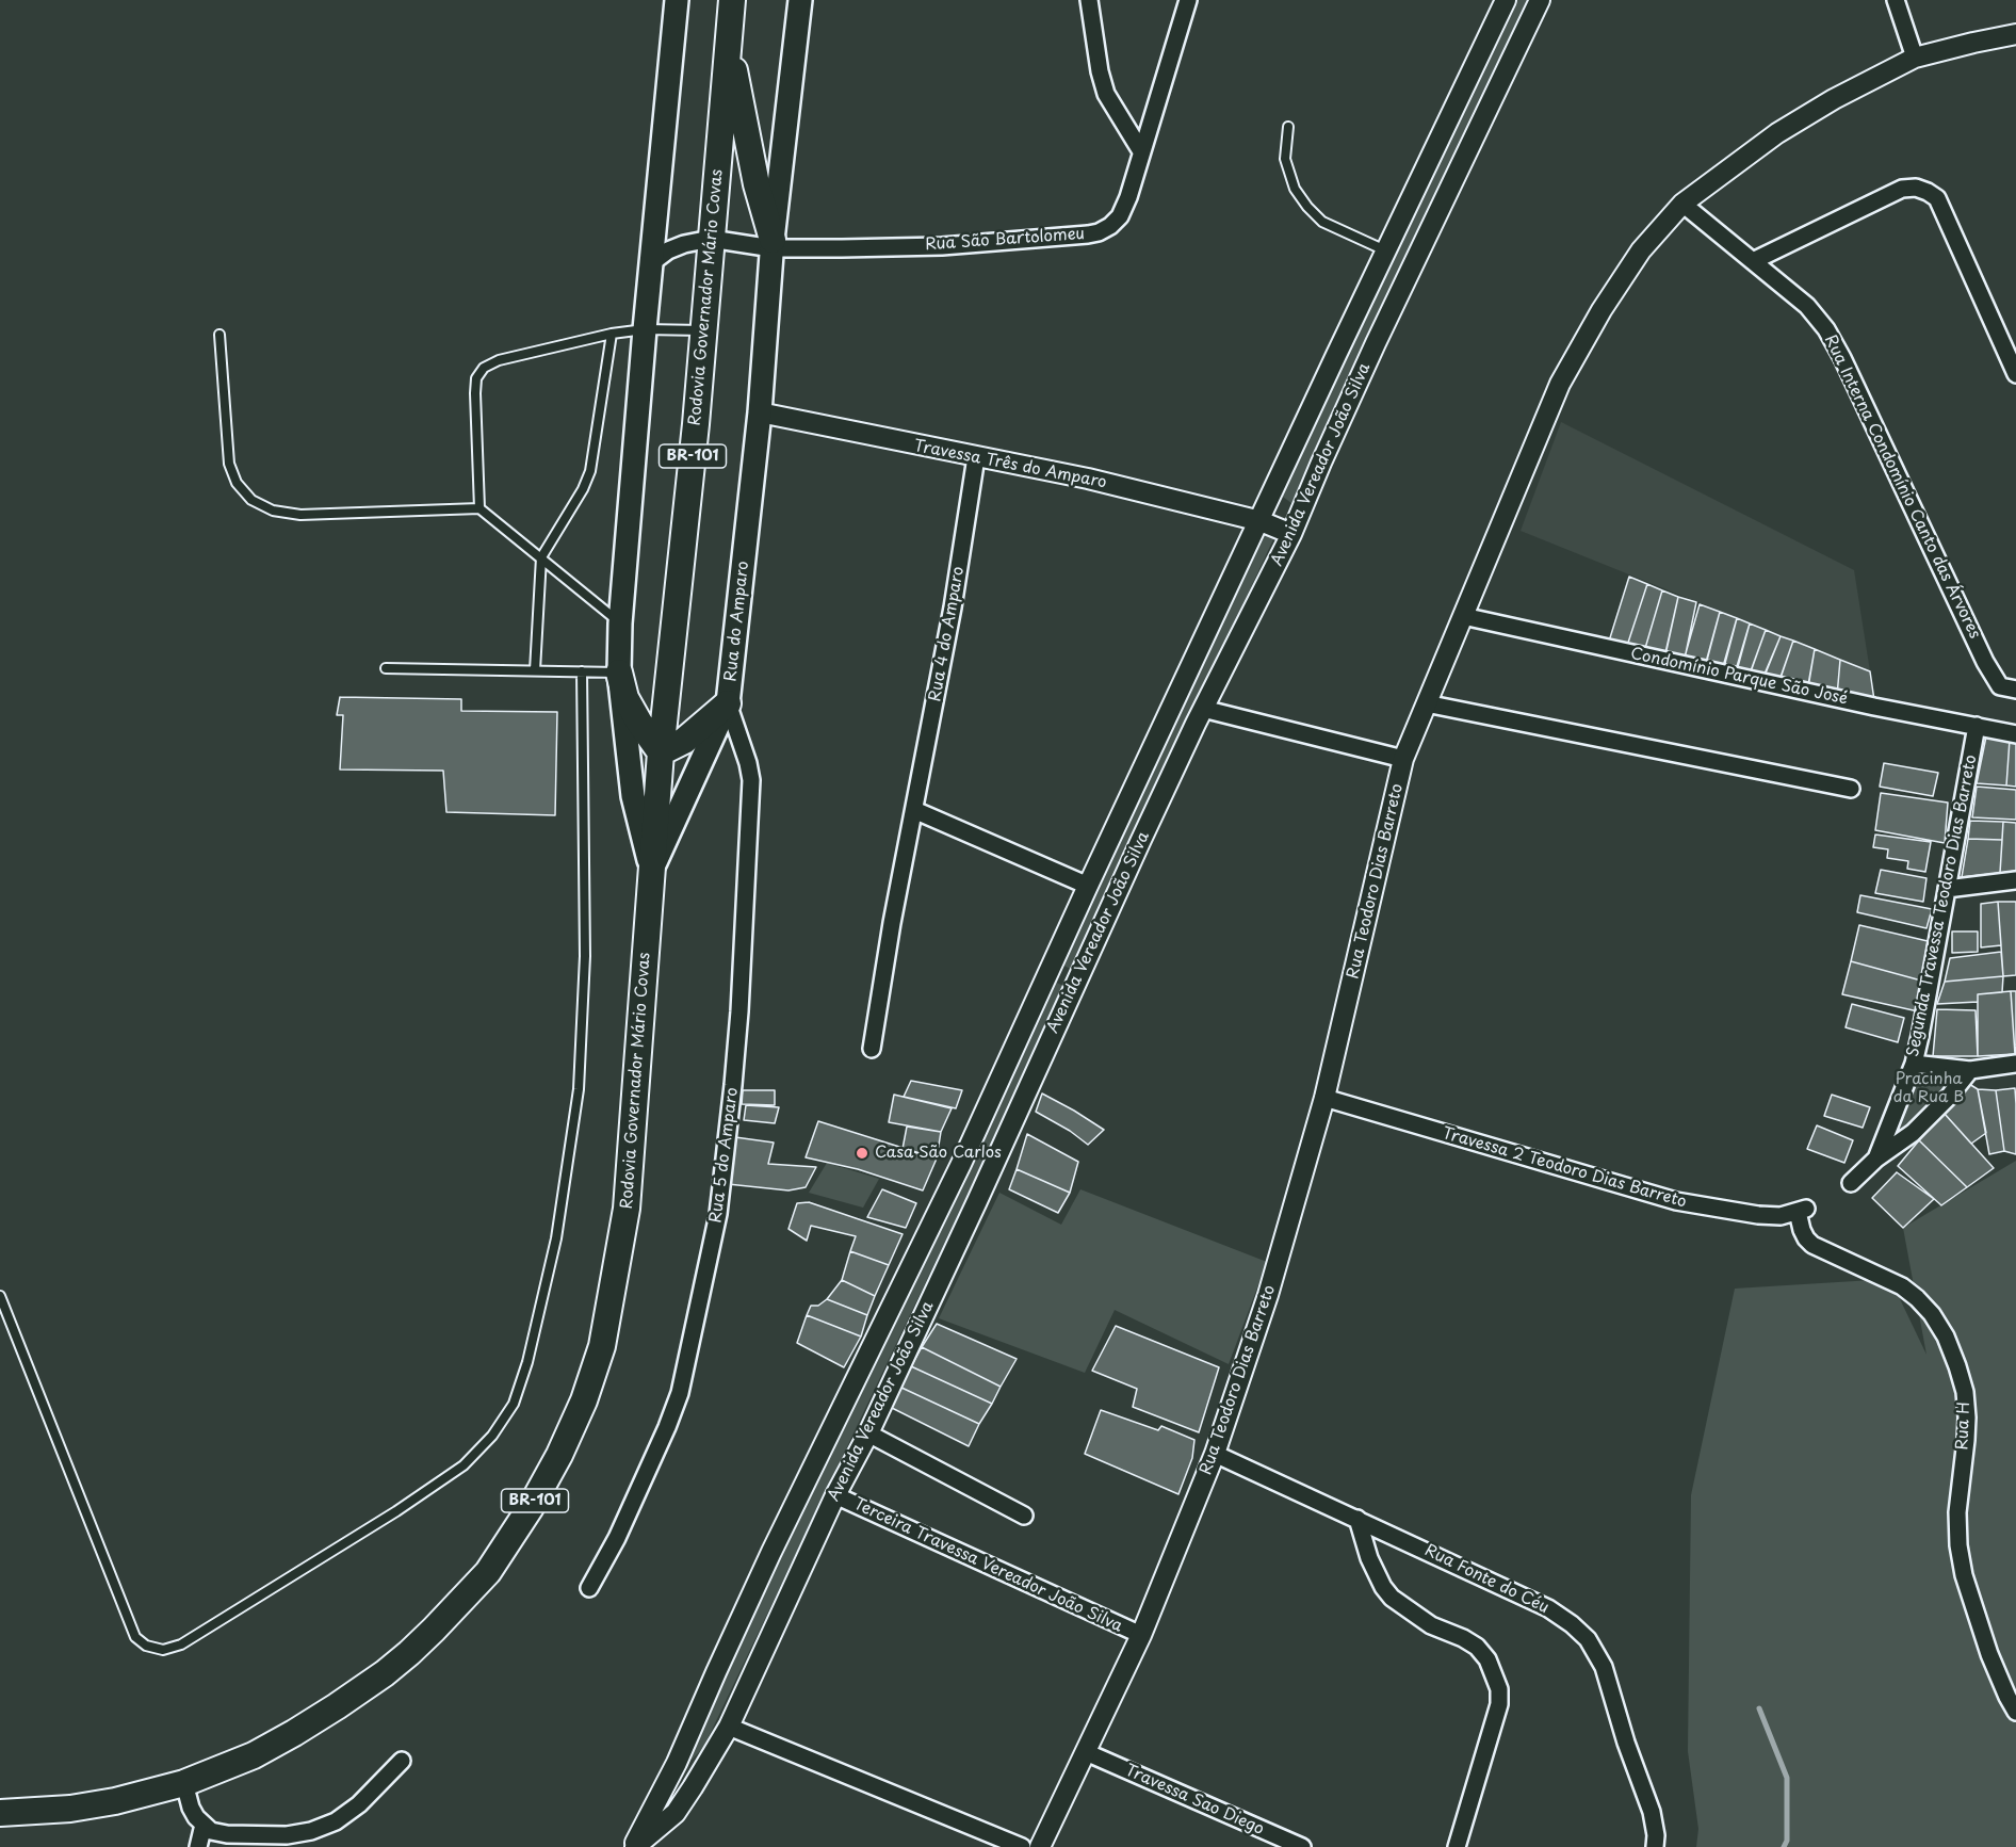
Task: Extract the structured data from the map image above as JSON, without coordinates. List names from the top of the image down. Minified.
{"streets":{"highway":["Rodovia Governador Mário Covas","BR-101"],"main road":["Rua do Amparo"],"street":["Rua São Bartolomeu","Travessa Três do Amparo","Avenida Vereador João Silva","Rua Interna Condomínio Canto das Árvores","Rua 4 do Amparo","Condomínio Parque São José","Rua Teodoro Dias Barreto","Segunda Travessa Teodoro Dias Barreto","Rua 5 do Amparo","Travessa 2 Teodoro Dias Barreto","Rua H","Terceira Travessa Vereador João Silva","Rua Fonte do Céu","Travessa Sao Diego"]},"crossings":[["Rua São Bartolomeu","Rodovia Governador Mário Covas"],["Rua São Bartolomeu","Rua do Amparo"],["Rodovia Governador Mário Covas","Rua do Amparo"],["Travessa Três do Amparo","Avenida Vereador João Silva"],["Travessa Três do Amparo","Rua do Amparo"],["Travessa Três do Amparo","Rua 4 do Amparo"],["Avenida Vereador João Silva","Terceira Travessa Vereador João Silva"],["Rua Interna Condomínio Canto das Árvores","Rua Teodoro Dias Barreto"],["Rua do Amparo","Rua 5 do Amparo"],["Condomínio Parque São José","Rua Teodoro Dias Barreto"],["Condomínio Parque São José","Segunda Travessa Teodoro Dias Barreto"],["Rua Teodoro Dias Barreto","Travessa 2 Teodoro Dias Barreto"],["Rua Teodoro Dias Barreto","Terceira Travessa Vereador João Silva"],["Rua Teodoro Dias Barreto","Rua Fonte do Céu"],["Rua Teodoro Dias Barreto","Travessa Sao Diego"],["Travessa 2 Teodoro Dias Barreto","Rua H"]],"parks":["Pracinha da Rua B"],"places":["Casa São Carlos"]}
